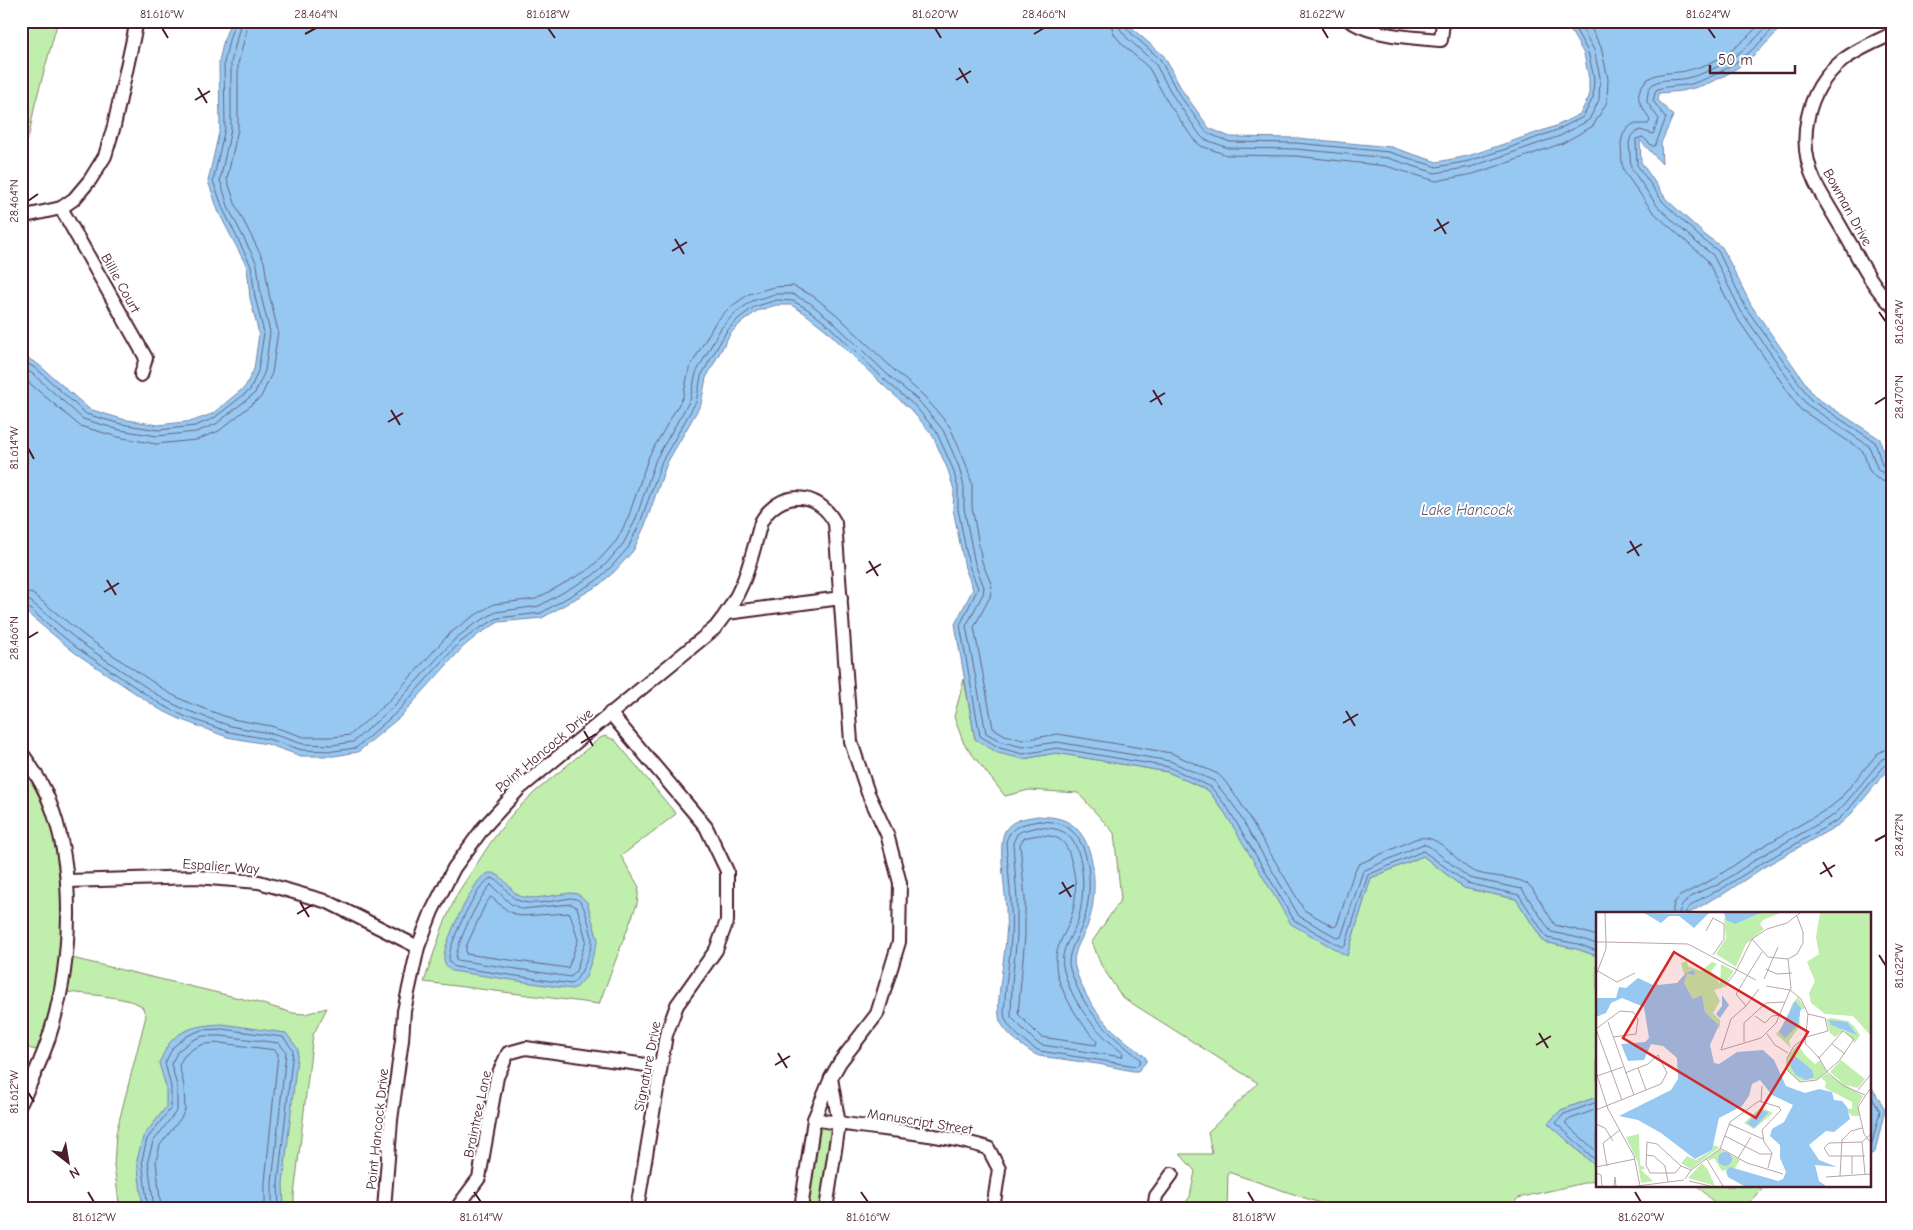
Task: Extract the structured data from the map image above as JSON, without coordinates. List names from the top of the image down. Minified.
{"streets":{"street":["Bowman Drive","Billie Court","Point Hancock Drive","Espalier Way","Signature Drive","Braintree Lane","Manuscript Street"]},"crossings":[["Point Hancock Drive","Espalier Way"],["Point Hancock Drive","Signature Drive"],["Point Hancock Drive","Manuscript Street"],["Signature Drive","Braintree Lane"]],"water":["Lake Hancock"],"scale_bar":"50 m","north":"bottom right","coordinates":["81.616°W","28.464°N","81.618°W","81.620°W","28.466°N","81.622°W","81.624°W","28.470°N","81.614°W","28.472°N","81.612°W"]}
